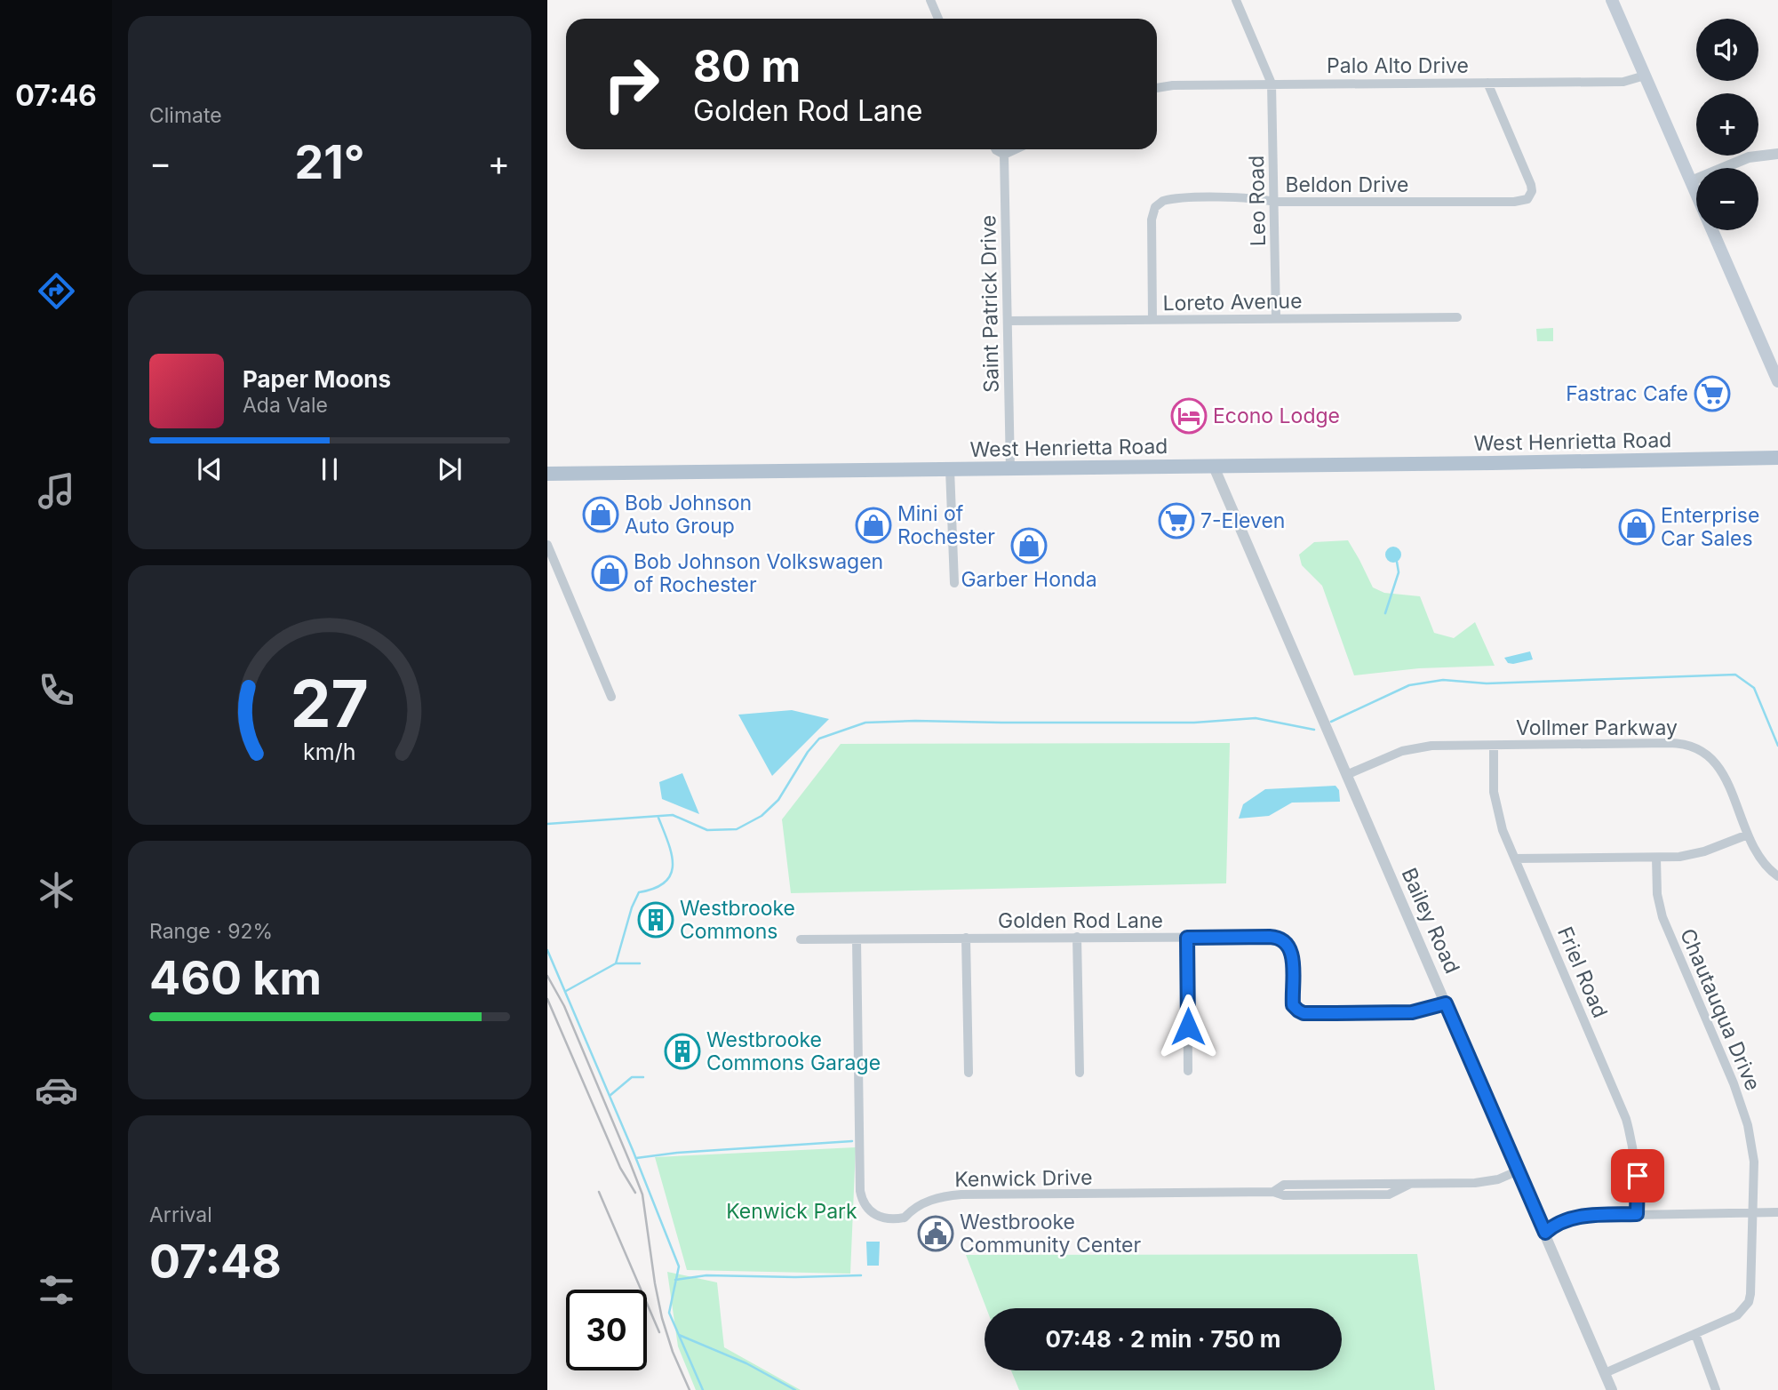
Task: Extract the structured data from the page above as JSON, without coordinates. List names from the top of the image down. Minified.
{"streets":{"main road":["West Henrietta Road"],"street":["Palo Alto Drive","Beldon Drive","Leo Road","Loreto Avenue","Saint Patrick Drive","Vollmer Parkway","Golden Rod Lane","Bailey Road","Friel Road","Chautauqua Drive","Kenwick Drive"]},"crossings":[["Palo Alto Drive","Beldon Drive"],["Palo Alto Drive","Leo Road"],["Beldon Drive","Leo Road"],["Beldon Drive","Loreto Avenue"],["Leo Road","Loreto Avenue"],["Loreto Avenue","Saint Patrick Drive"],["Saint Patrick Drive","West Henrietta Road"],["West Henrietta Road","Bailey Road"],["Vollmer Parkway","Bailey Road"],["Vollmer Parkway","Friel Road"],["Golden Rod Lane","Bailey Road"],["Golden Rod Lane","Kenwick Drive"],["Bailey Road","Chautauqua Drive"],["Bailey Road","Kenwick Drive"]],"parks":["Kenwick Park"],"places":{"supermarket":["Fastrac Cafe","7-Eleven"],"hotel":["Econo Lodge"],"shop":["Bob Johnson Auto Group","Mini of Rochester","Enterprise Car Sales","Garber Honda","Bob Johnson Volkswagen of Rochester"],"building":["Westbrooke Commons","Westbrooke Commons Garage"],"public building":["Westbrooke Community Center"]},"page":{"tabs":"07:46","tile":["Climate",["Range · 92%","460 km"],["Arrival","07:48"]],"map_buttons":["+","−"],"turn":["80 m","Golden Rod Lane"],"heat":["−","21°","+"],"song":["Paper Moons","Ada Vale"],"limit":"30","trip":"07:48 · 2 min · 750 m","gauge":["27","km/h"]}}
